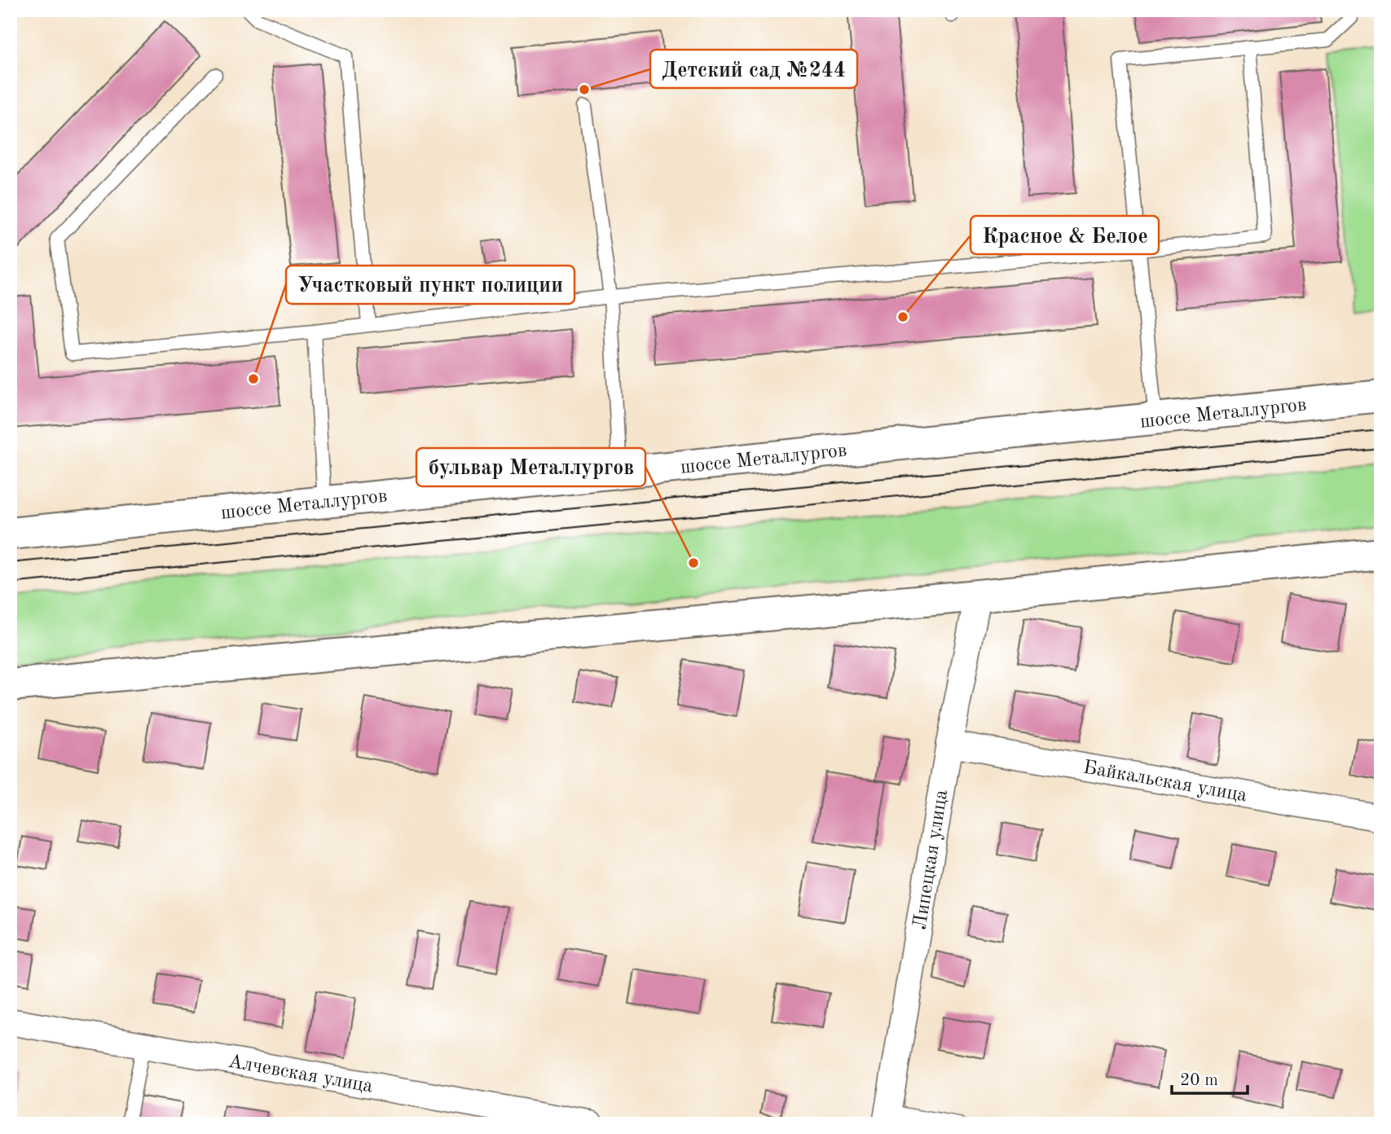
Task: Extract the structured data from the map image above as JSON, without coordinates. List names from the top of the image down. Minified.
{"streets":{"main road":["шоссе Металлургов"],"street":["Байкальская улица","Липецкая улица","Алчевская улица"]},"crossings":[["Байкальская улица","Липецкая улица"]],"places":["Детский сад №244","Красное & Белое","Участковый пункт полиции","бульвар Металлургов"],"scale_bar":"20 m"}
